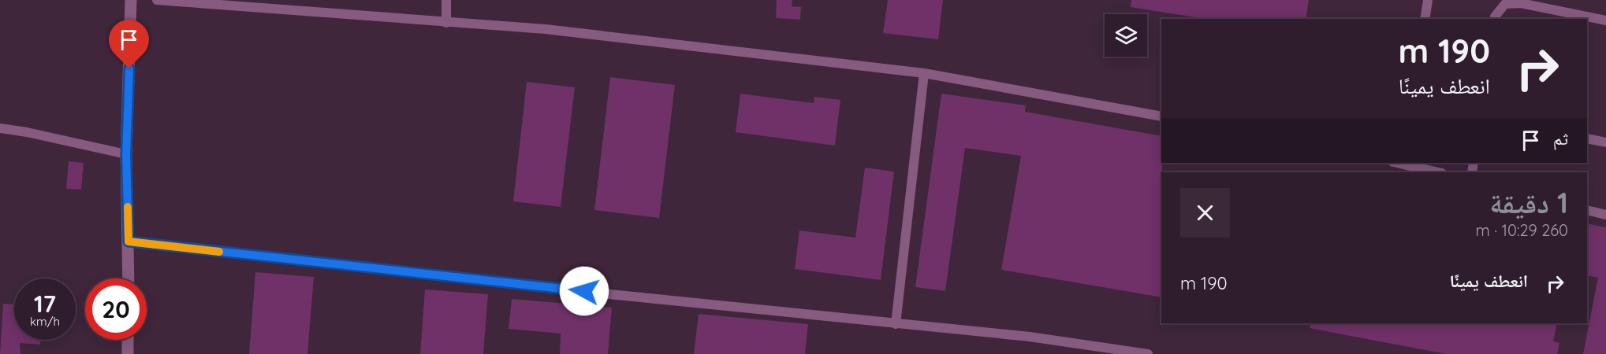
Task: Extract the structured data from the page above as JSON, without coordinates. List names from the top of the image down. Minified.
{"page":{"turn":["190 m","انعطف يمينًا"],"then":"ثم","heading":["1 دقيقة","260 m · 10:29"],"list":[{"name":"انعطف يمينًا","value":"190 m"}],"speed":"17 km/h","limit":"20"}}
